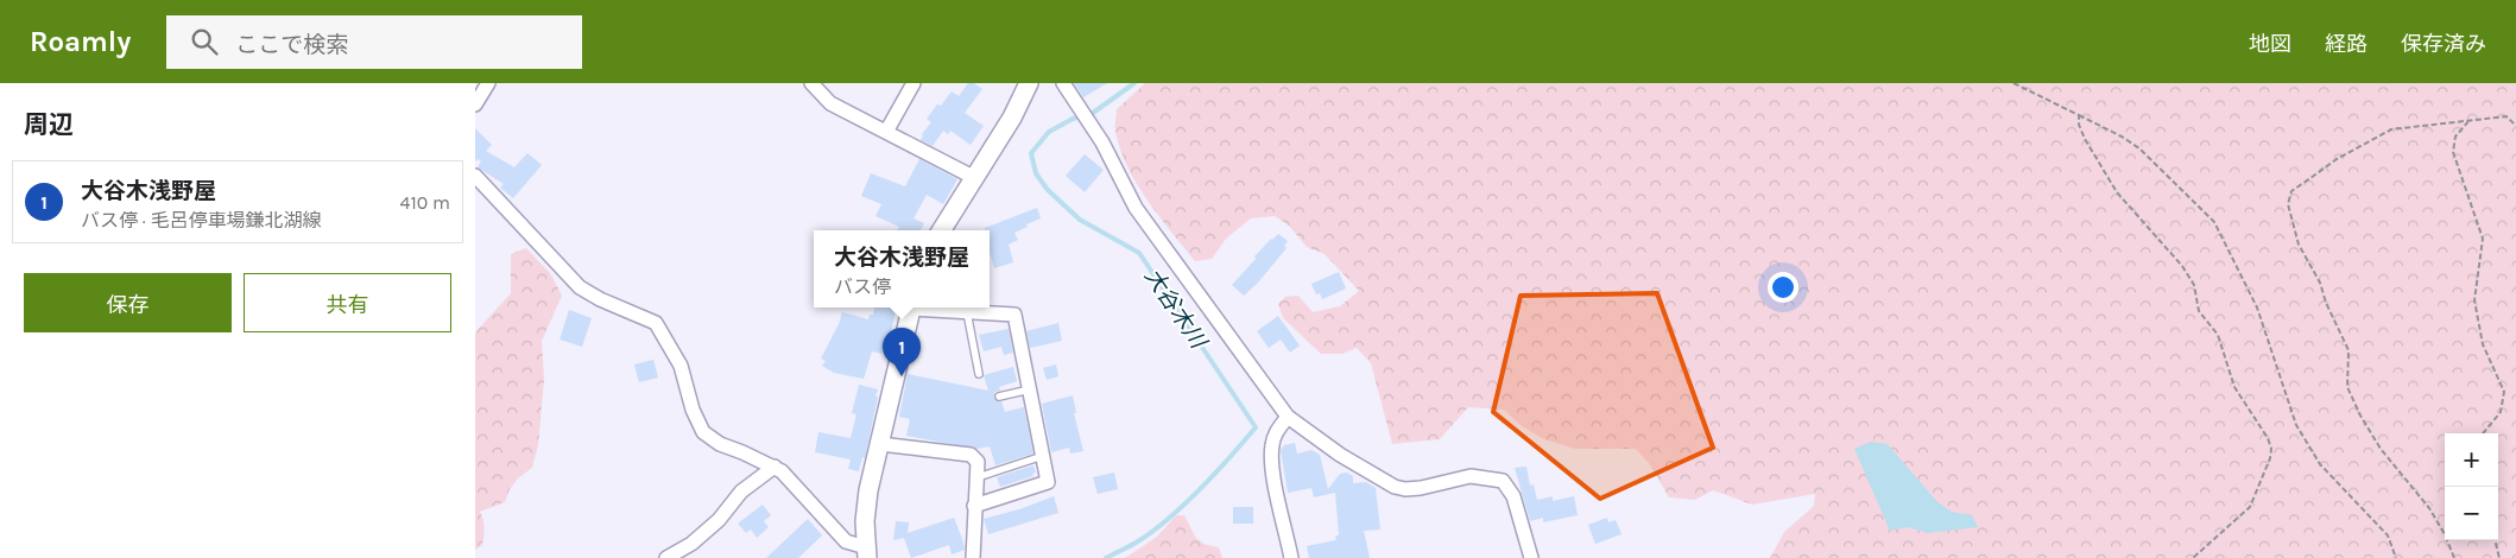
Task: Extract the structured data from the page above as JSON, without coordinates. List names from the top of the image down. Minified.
{"water":["大谷木川"],"page":{"header":"Roamly","search":"ここで検索","nav":["地図","経路","保存済み"],"heading":"周辺","list":[{"mark":"1","name":"大谷木浅野屋","note":"バス停 · 毛呂停車場鎌北湖線","value":"410 m"}],"popup":["大谷木浅野屋","バス停"],"buttons":["保存","共有"],"pins":"1","map_buttons":["+","−"]}}
